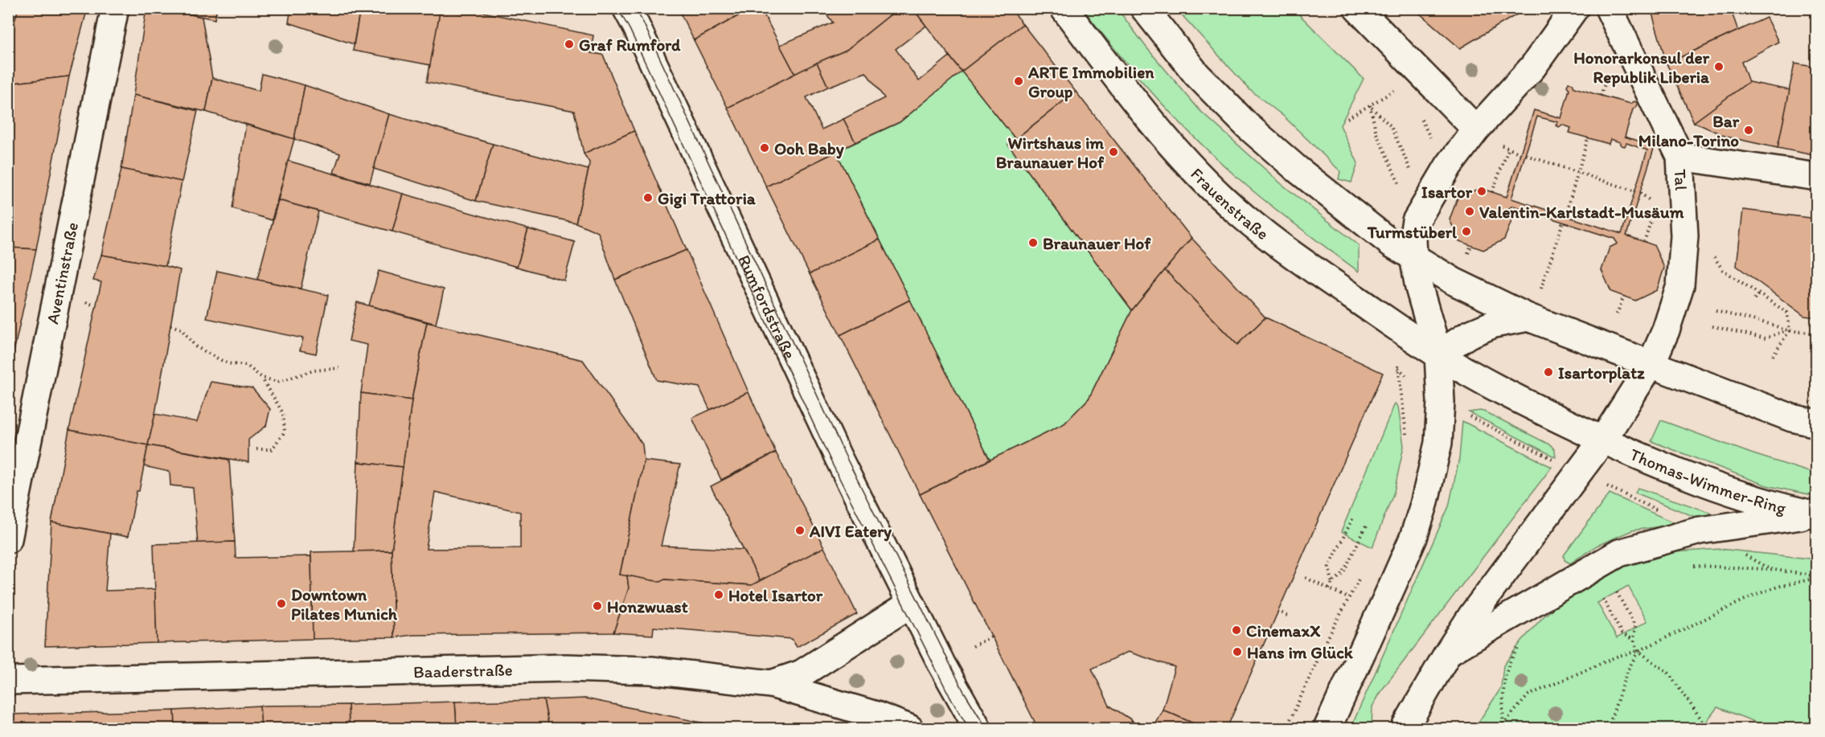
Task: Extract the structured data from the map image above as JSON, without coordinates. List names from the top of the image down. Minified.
{"streets":{"street":["Tal","Frauenstraße","Aventinstraße","Rumfordstraße","Thomas-Wimmer-Ring","Baaderstraße"]},"places":["Graf Rumford","Honorarkonsul der Republik Liberia","ARTE Immobilien Group","Bar Milano-Torino","Ooh Baby","Wirtshaus im Braunauer Hof","Isartor","Gigi Trattoria","Valentin-Karlstadt-Musäum","Turmstüberl","Braunauer Hof","Isartorplatz","AIVI Eatery","Hotel Isartor","Downtown Pilates Munich","Honzwuast","CinemaxX","Hans im Glück"]}
